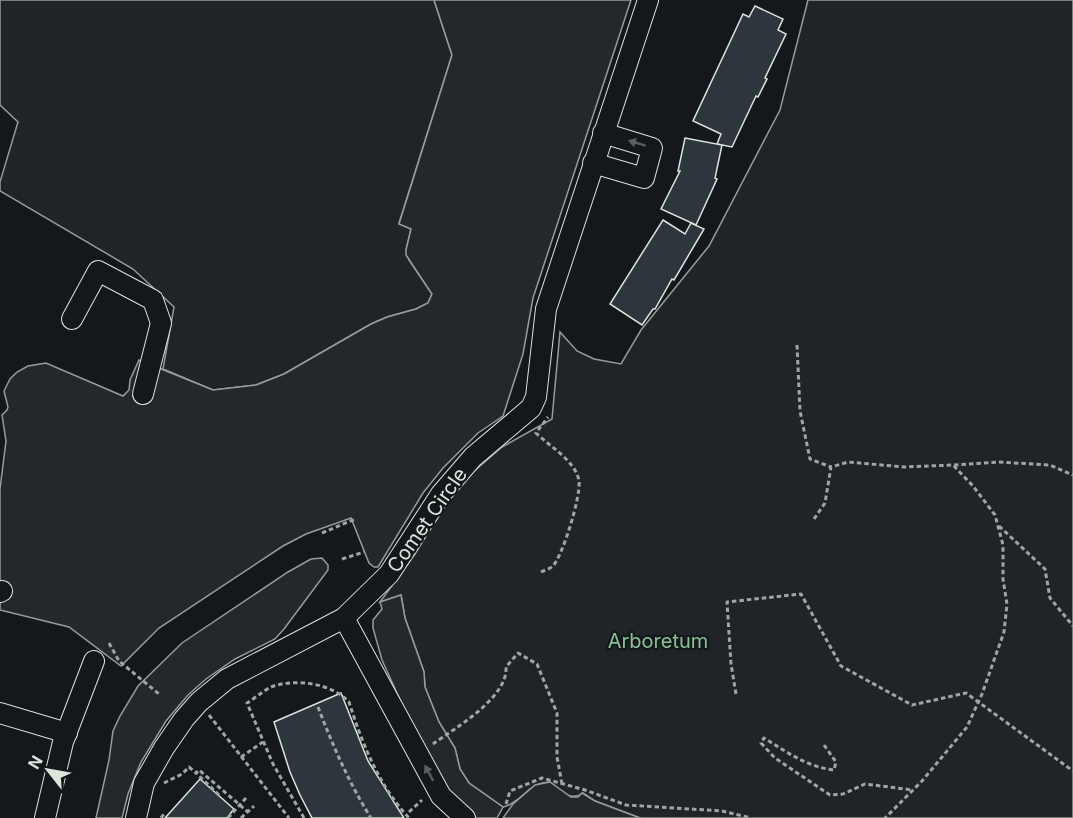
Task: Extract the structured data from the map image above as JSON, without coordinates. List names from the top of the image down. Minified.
{"streets":{"street":["Comet Circle"]},"parks":["Arboretum"],"north":"top left"}
